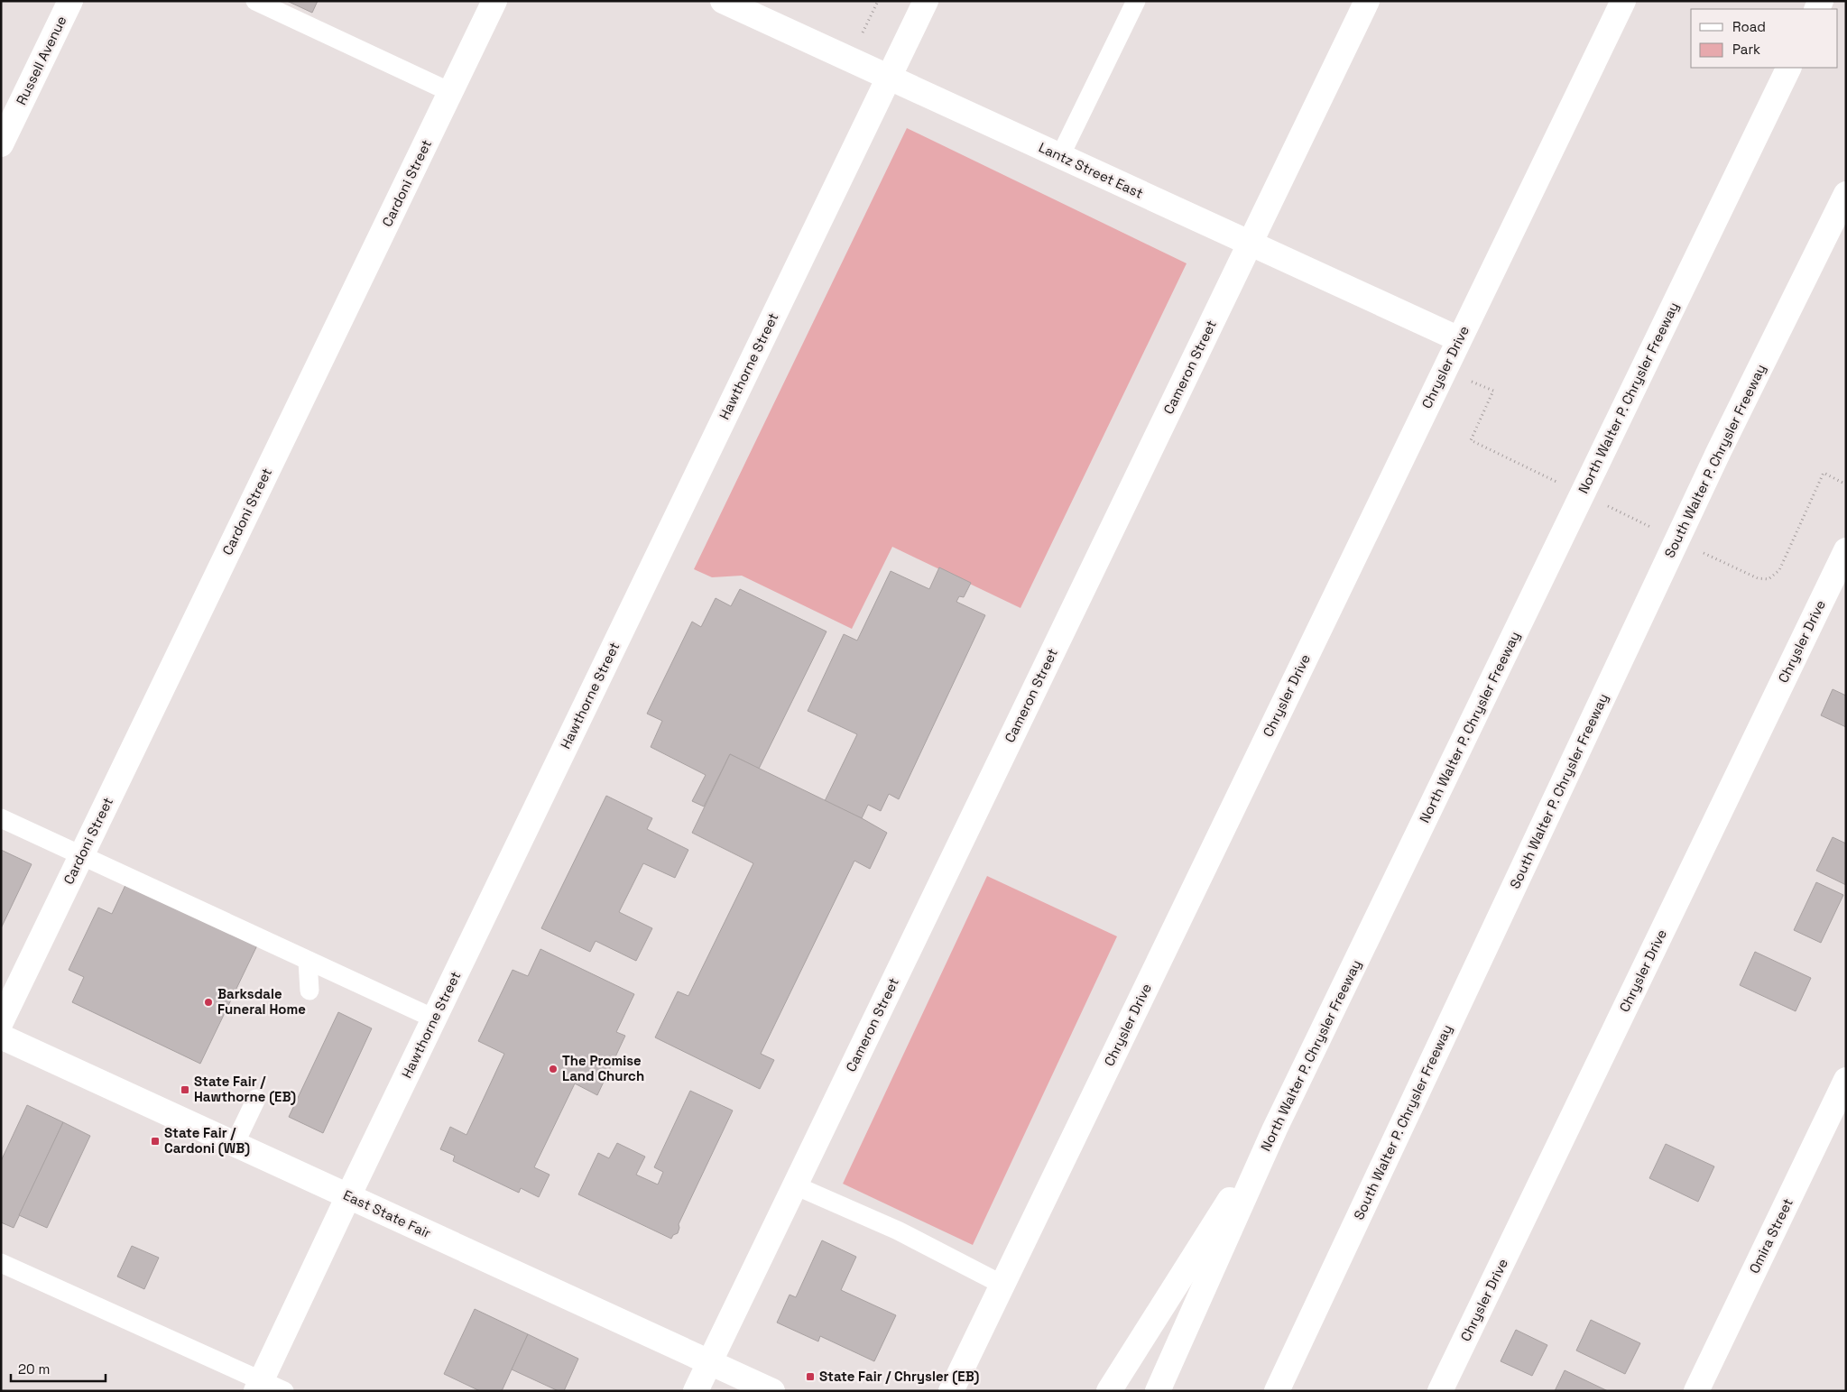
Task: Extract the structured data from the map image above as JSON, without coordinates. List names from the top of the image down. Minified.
{"streets":{"main road":["Russell Avenue","Lantz Street East","Cardoni Street","Hawthorne Street","Cameron Street","Chrysler Drive","North Walter P. Chrysler Freeway","South Walter P. Chrysler Freeway","East State Fair","Omira Street"]},"crossings":[["Lantz Street East","Hawthorne Street"],["Lantz Street East","Cameron Street"],["Lantz Street East","Chrysler Drive"],["Hawthorne Street","East State Fair"],["Cameron Street","East State Fair"]],"places":{"other":["Barksdale Funeral Home","The Promise Land Church"],"transit":["State Fair / Hawthorne (EB)","State Fair / Cardoni (WB)","State Fair / Chrysler (EB)"]},"legend":["Road","Park"],"scale_bar":"20 m"}
